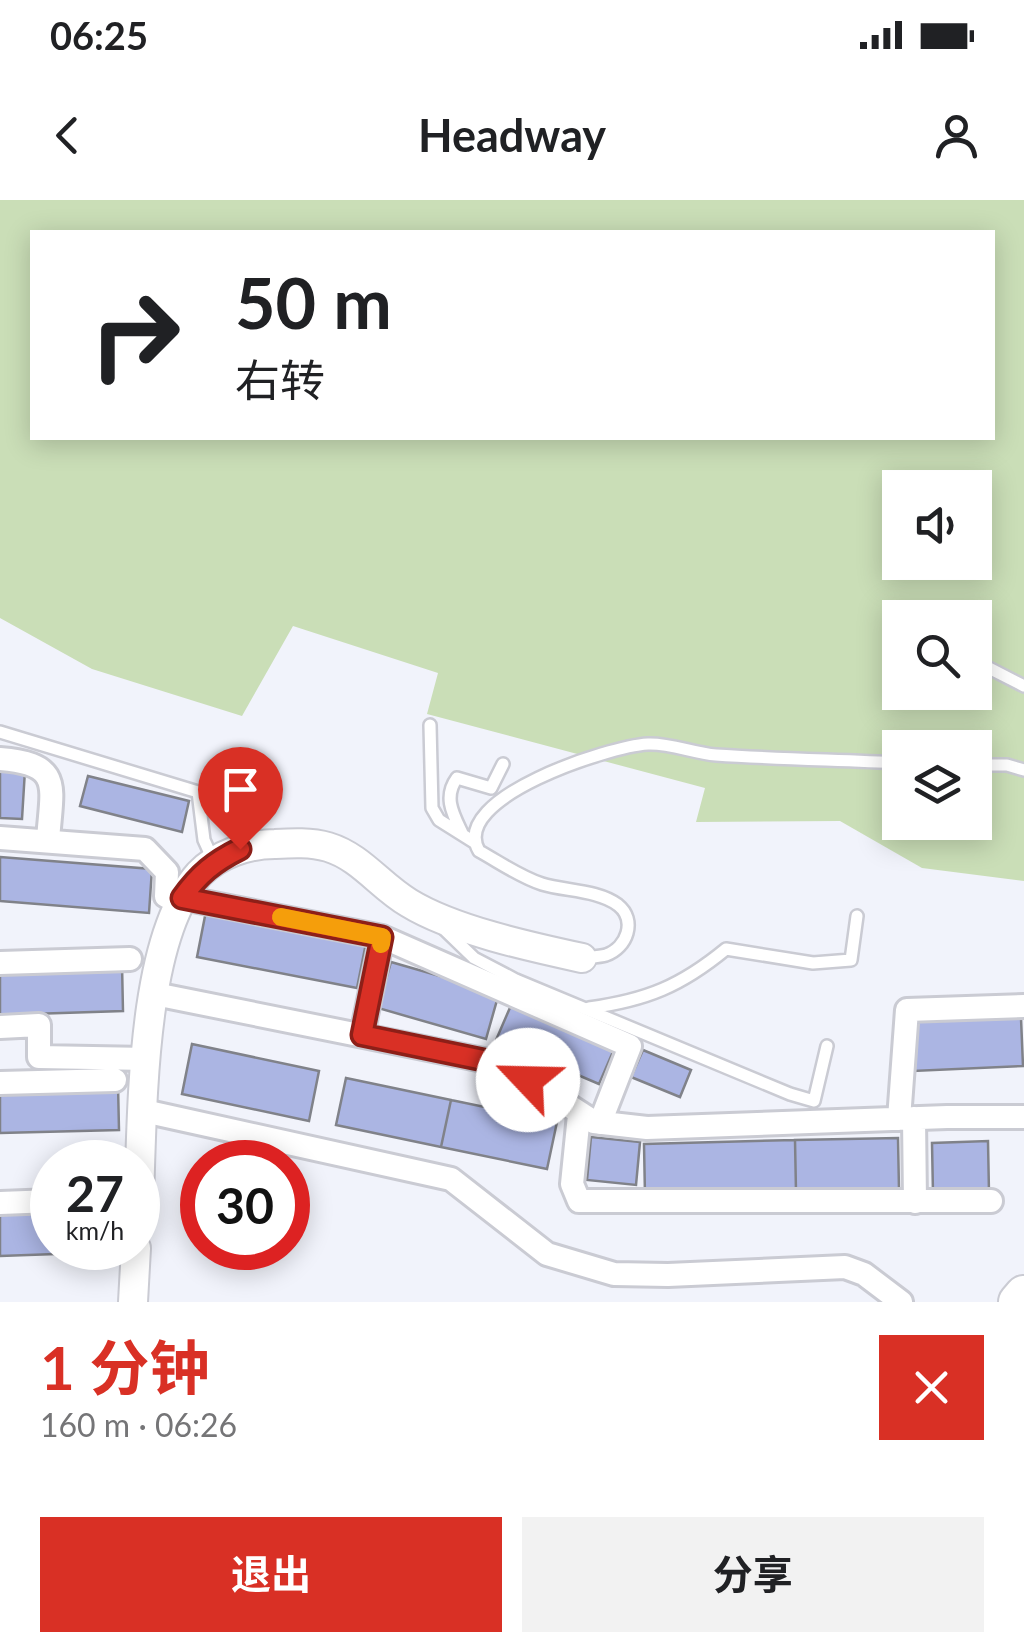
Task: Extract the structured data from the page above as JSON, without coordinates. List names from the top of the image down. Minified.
{"page":{"status":"06:25","header":"Headway","turn":["50 m","右转"],"speed":"27 km/h","limit":"30","heading":["1 分钟","160 m · 06:26"],"buttons":["退出","分享"]}}
